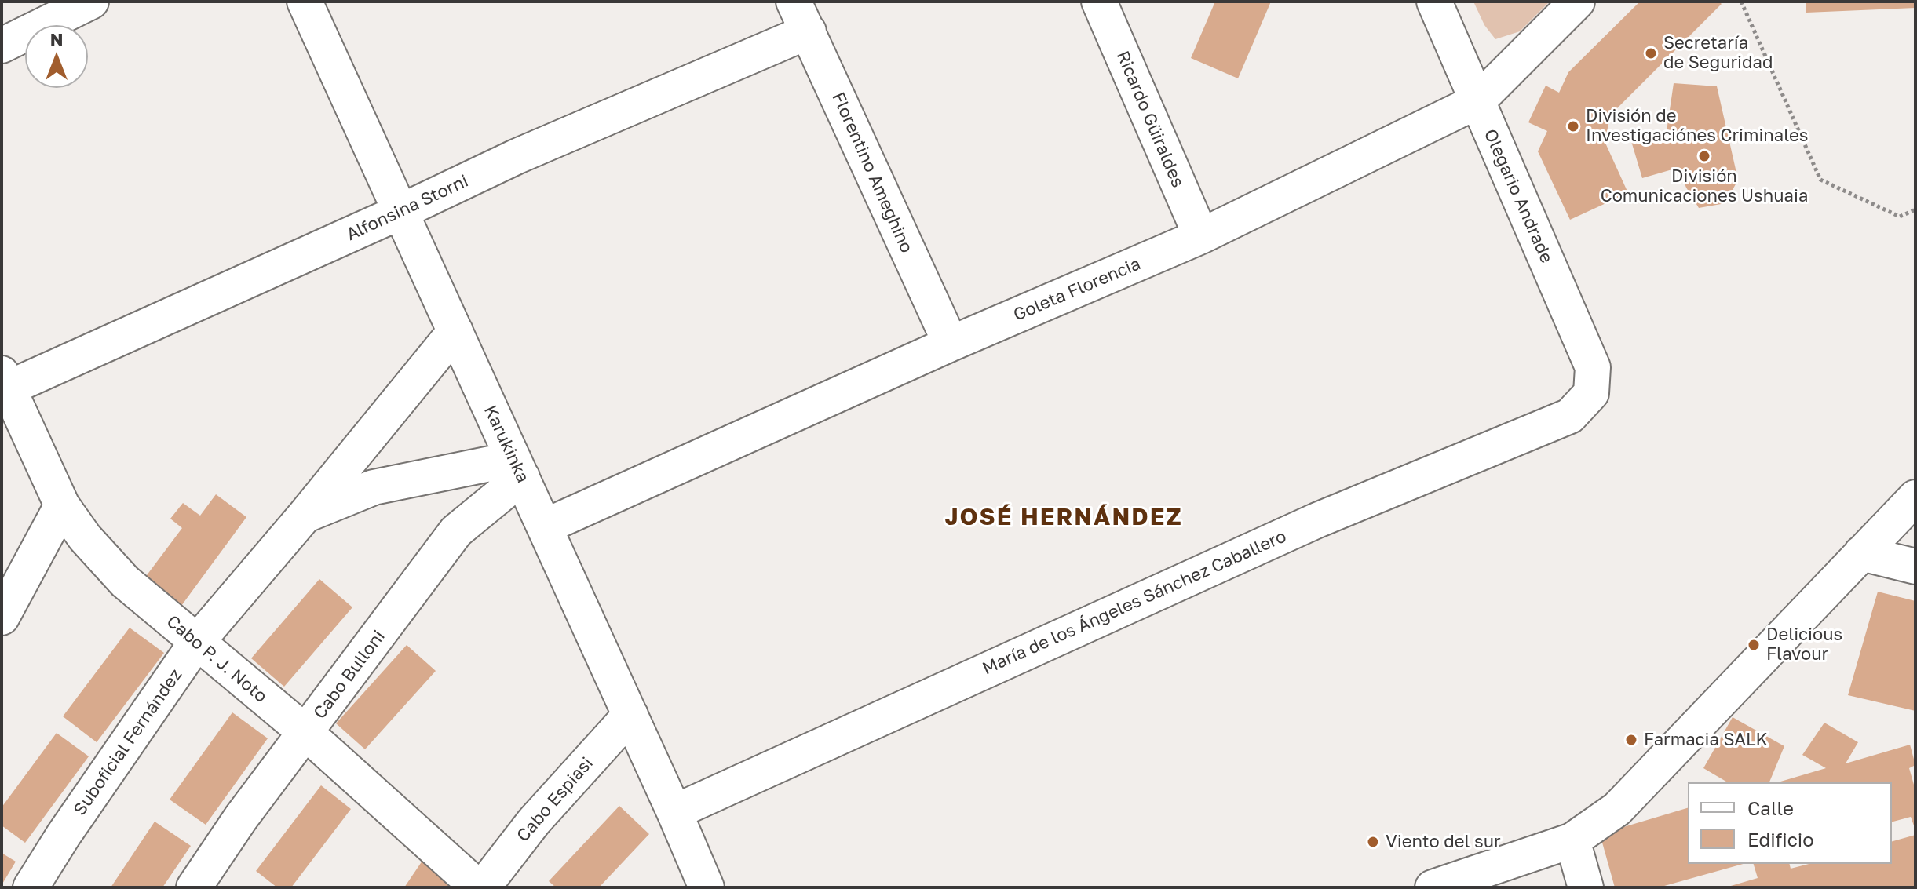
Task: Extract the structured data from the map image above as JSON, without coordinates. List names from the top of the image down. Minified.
{"streets":{"street":["Ricardo Güiraldes","Florentino Ameghino","Olegario Andrade","Alfonsina Storni","Goleta Florencia","Karukinka","María de los Ángeles Sánchez Caballero","Cabo P. J. Noto","Cabo Bulloni","Suboficial Fernández","Cabo Espiasi"]},"crossings":[["Ricardo Güiraldes","Goleta Florencia"],["Florentino Ameghino","Alfonsina Storni"],["Florentino Ameghino","Goleta Florencia"],["Olegario Andrade","Goleta Florencia"],["Olegario Andrade","María de los Ángeles Sánchez Caballero"],["Alfonsina Storni","Karukinka"],["Alfonsina Storni","Cabo P. J. Noto"],["Goleta Florencia","Karukinka"],["Karukinka","María de los Ángeles Sánchez Caballero"],["Karukinka","Cabo Bulloni"],["Karukinka","Suboficial Fernández"],["Karukinka","Cabo Espiasi"],["Cabo P. J. Noto","Cabo Bulloni"],["Cabo P. J. Noto","Suboficial Fernández"],["Cabo P. J. Noto","Cabo Espiasi"],["Cabo Bulloni","Suboficial Fernández"]],"districts":["JOSÉ HERNÁNDEZ"],"places":["Secretaría de Seguridad","División de Investigaciónes Criminales","División Comunicaciones Ushuaia","Delicious Flavour","Farmacia SALK","Viento del sur"],"legend":["Calle","Edificio"],"north":"top"}
